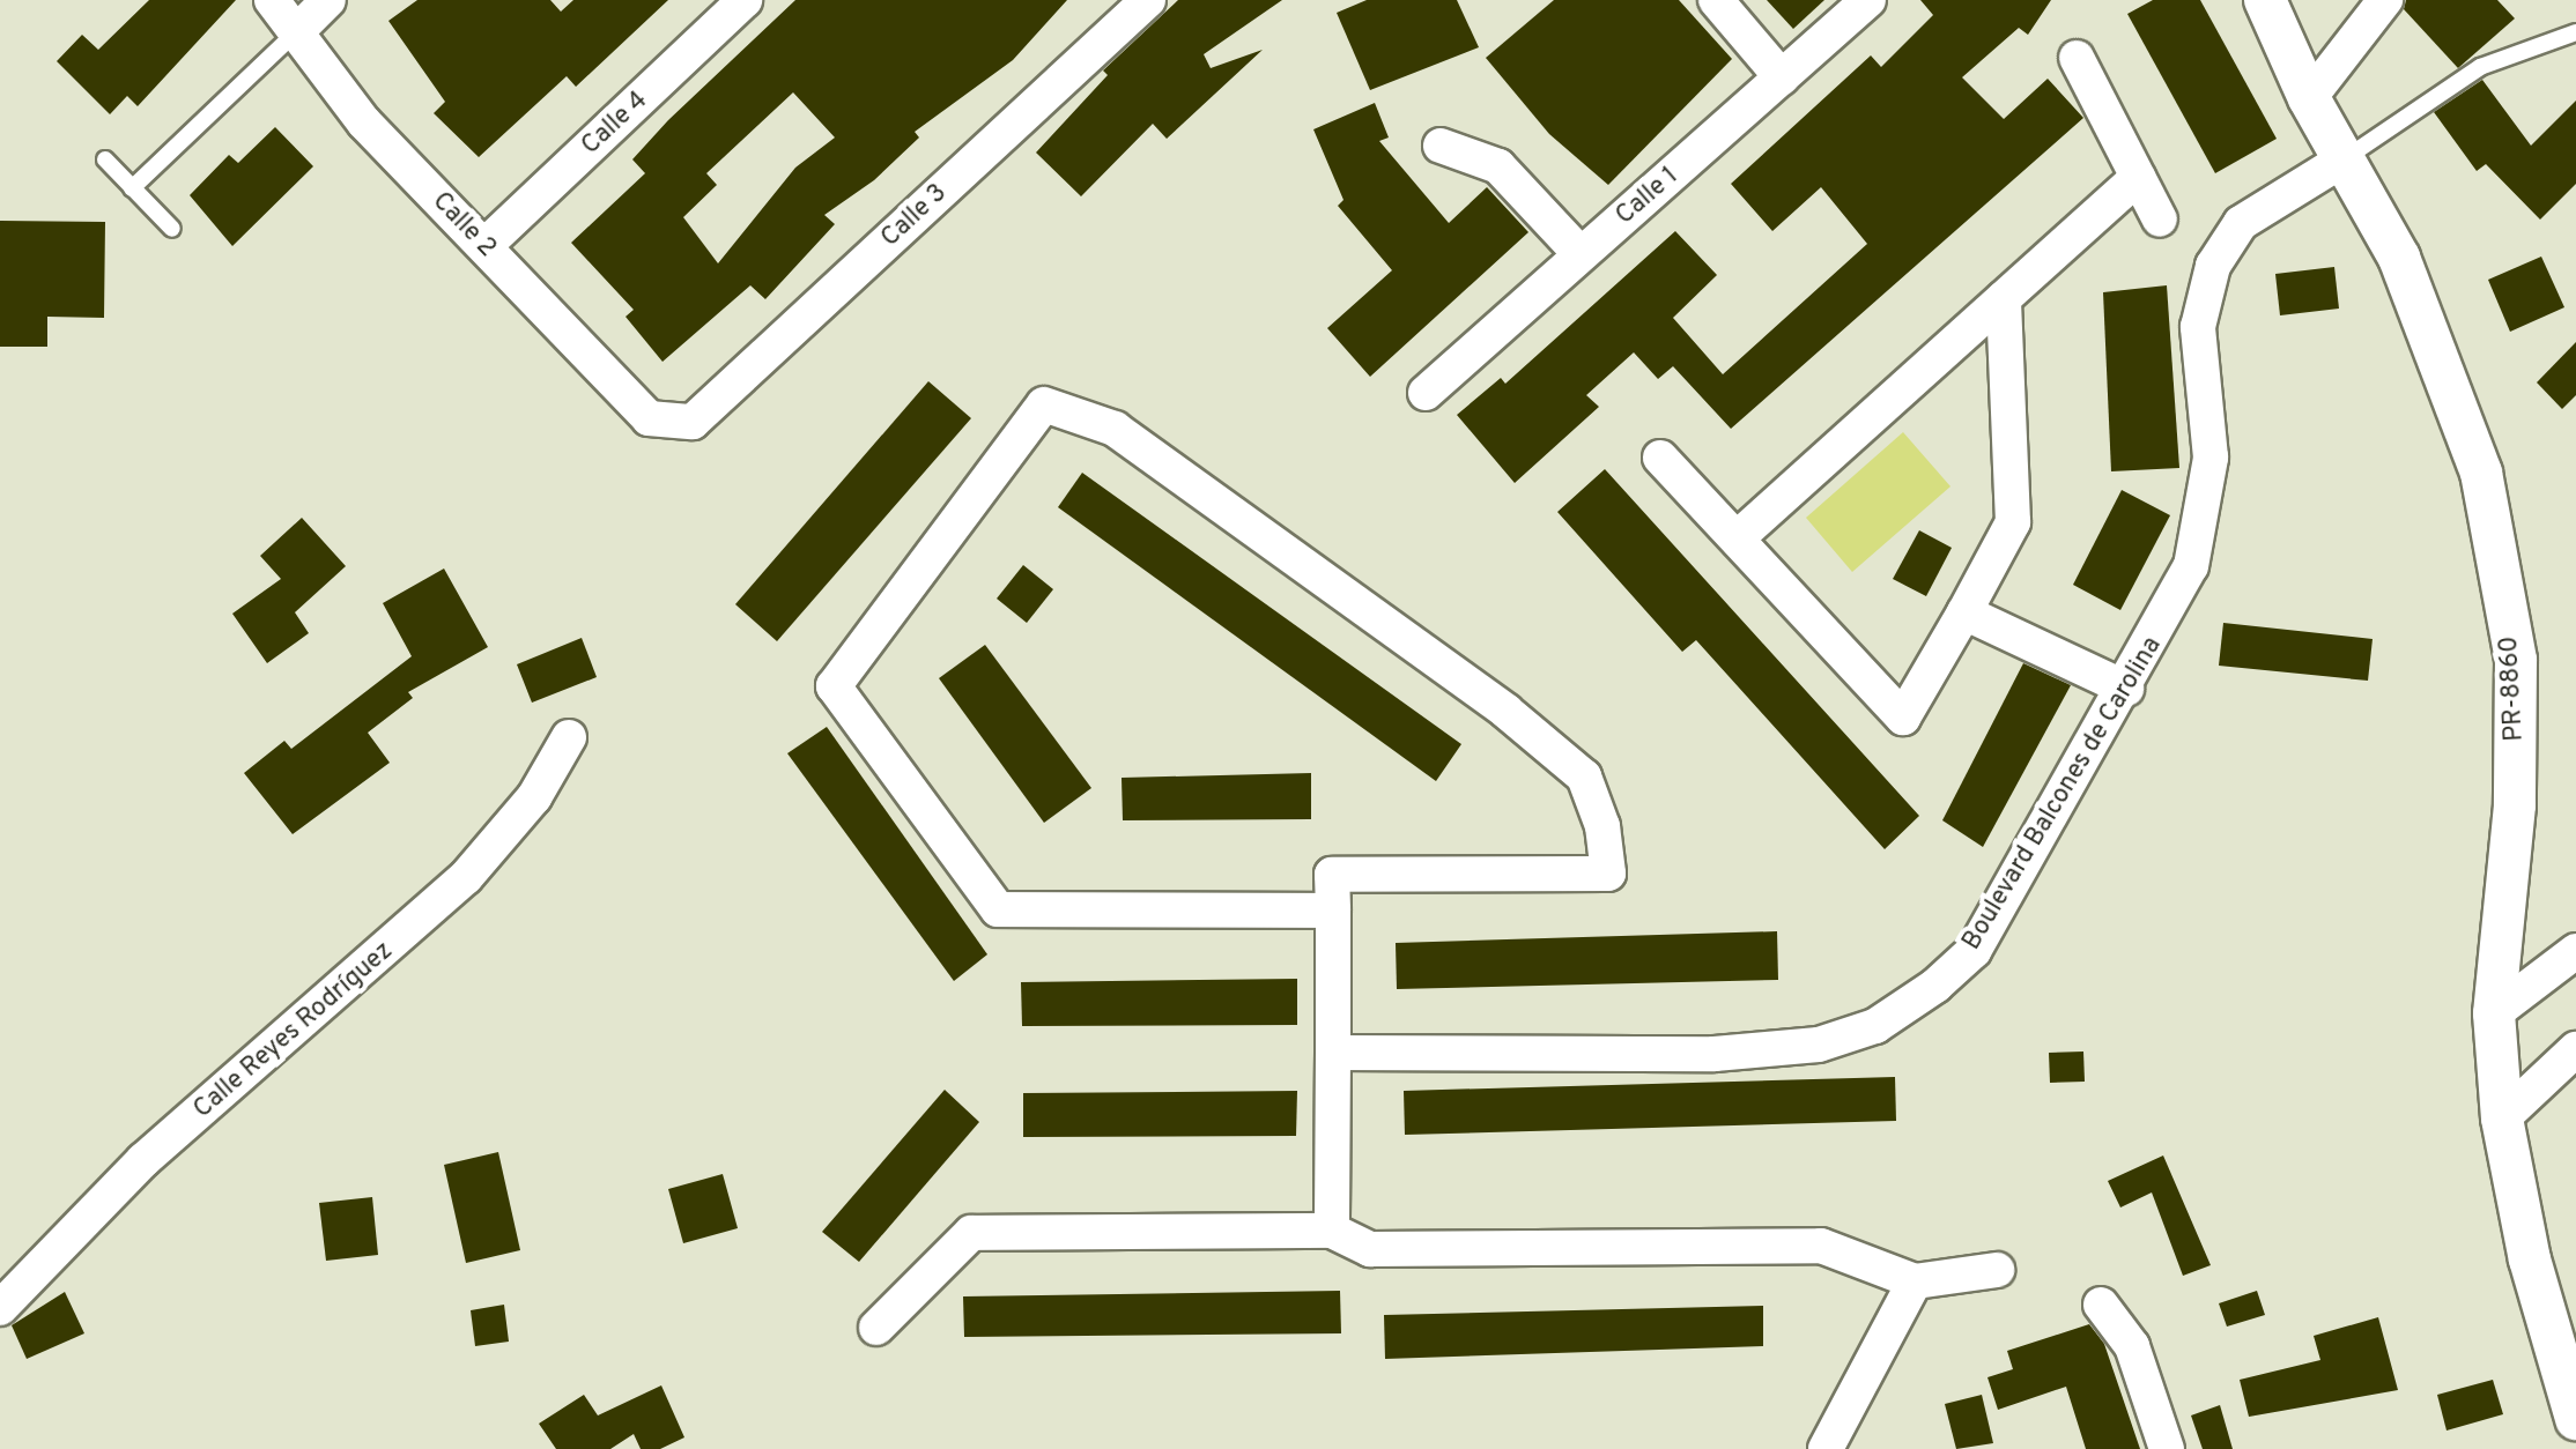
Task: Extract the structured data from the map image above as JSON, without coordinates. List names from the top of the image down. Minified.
{"streets":{"street":["Calle 4","Calle 1","Calle 3","Calle 2","PR-8860","Boulevard Balcones de Carolina","Calle Reyes Rodríguez"]},"crossings":[["Calle 4","Calle 2"],["Calle 3","Calle 2"],["PR-8860","Boulevard Balcones de Carolina"]]}
